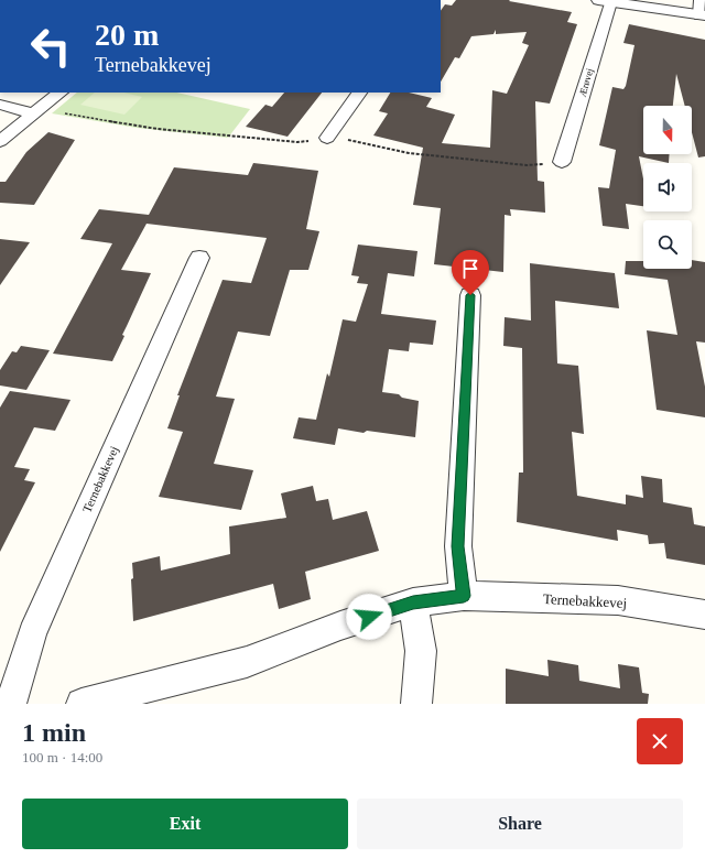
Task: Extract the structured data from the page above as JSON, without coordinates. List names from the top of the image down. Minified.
{"streets":{"street":["Ærøvej","Ternebakkevej"]},"north":"bottom","page":{"turn":["20 m","Ternebakkevej"],"heading":["1 min","100 m · 14:00"],"buttons":["Exit","Share"]}}
